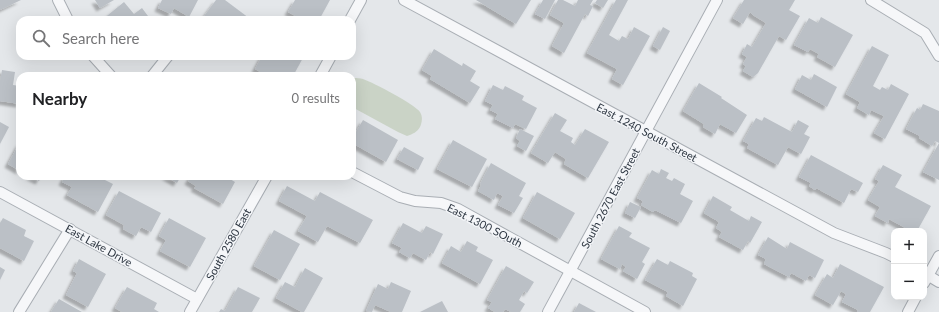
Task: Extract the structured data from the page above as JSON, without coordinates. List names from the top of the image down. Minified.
{"streets":{"street":["East 1240 South Street","South 2670 East Street","East 1300 SOuth","South 2580 East","East Lake Drive"]},"crossings":[["East 1240 South Street","South 2670 East Street"],["South 2670 East Street","East 1300 SOuth"],["South 2580 East","East Lake Drive"]],"page":{"search":"Search here","heading":["Nearby","0 results"],"map_buttons":["+","−"]}}
